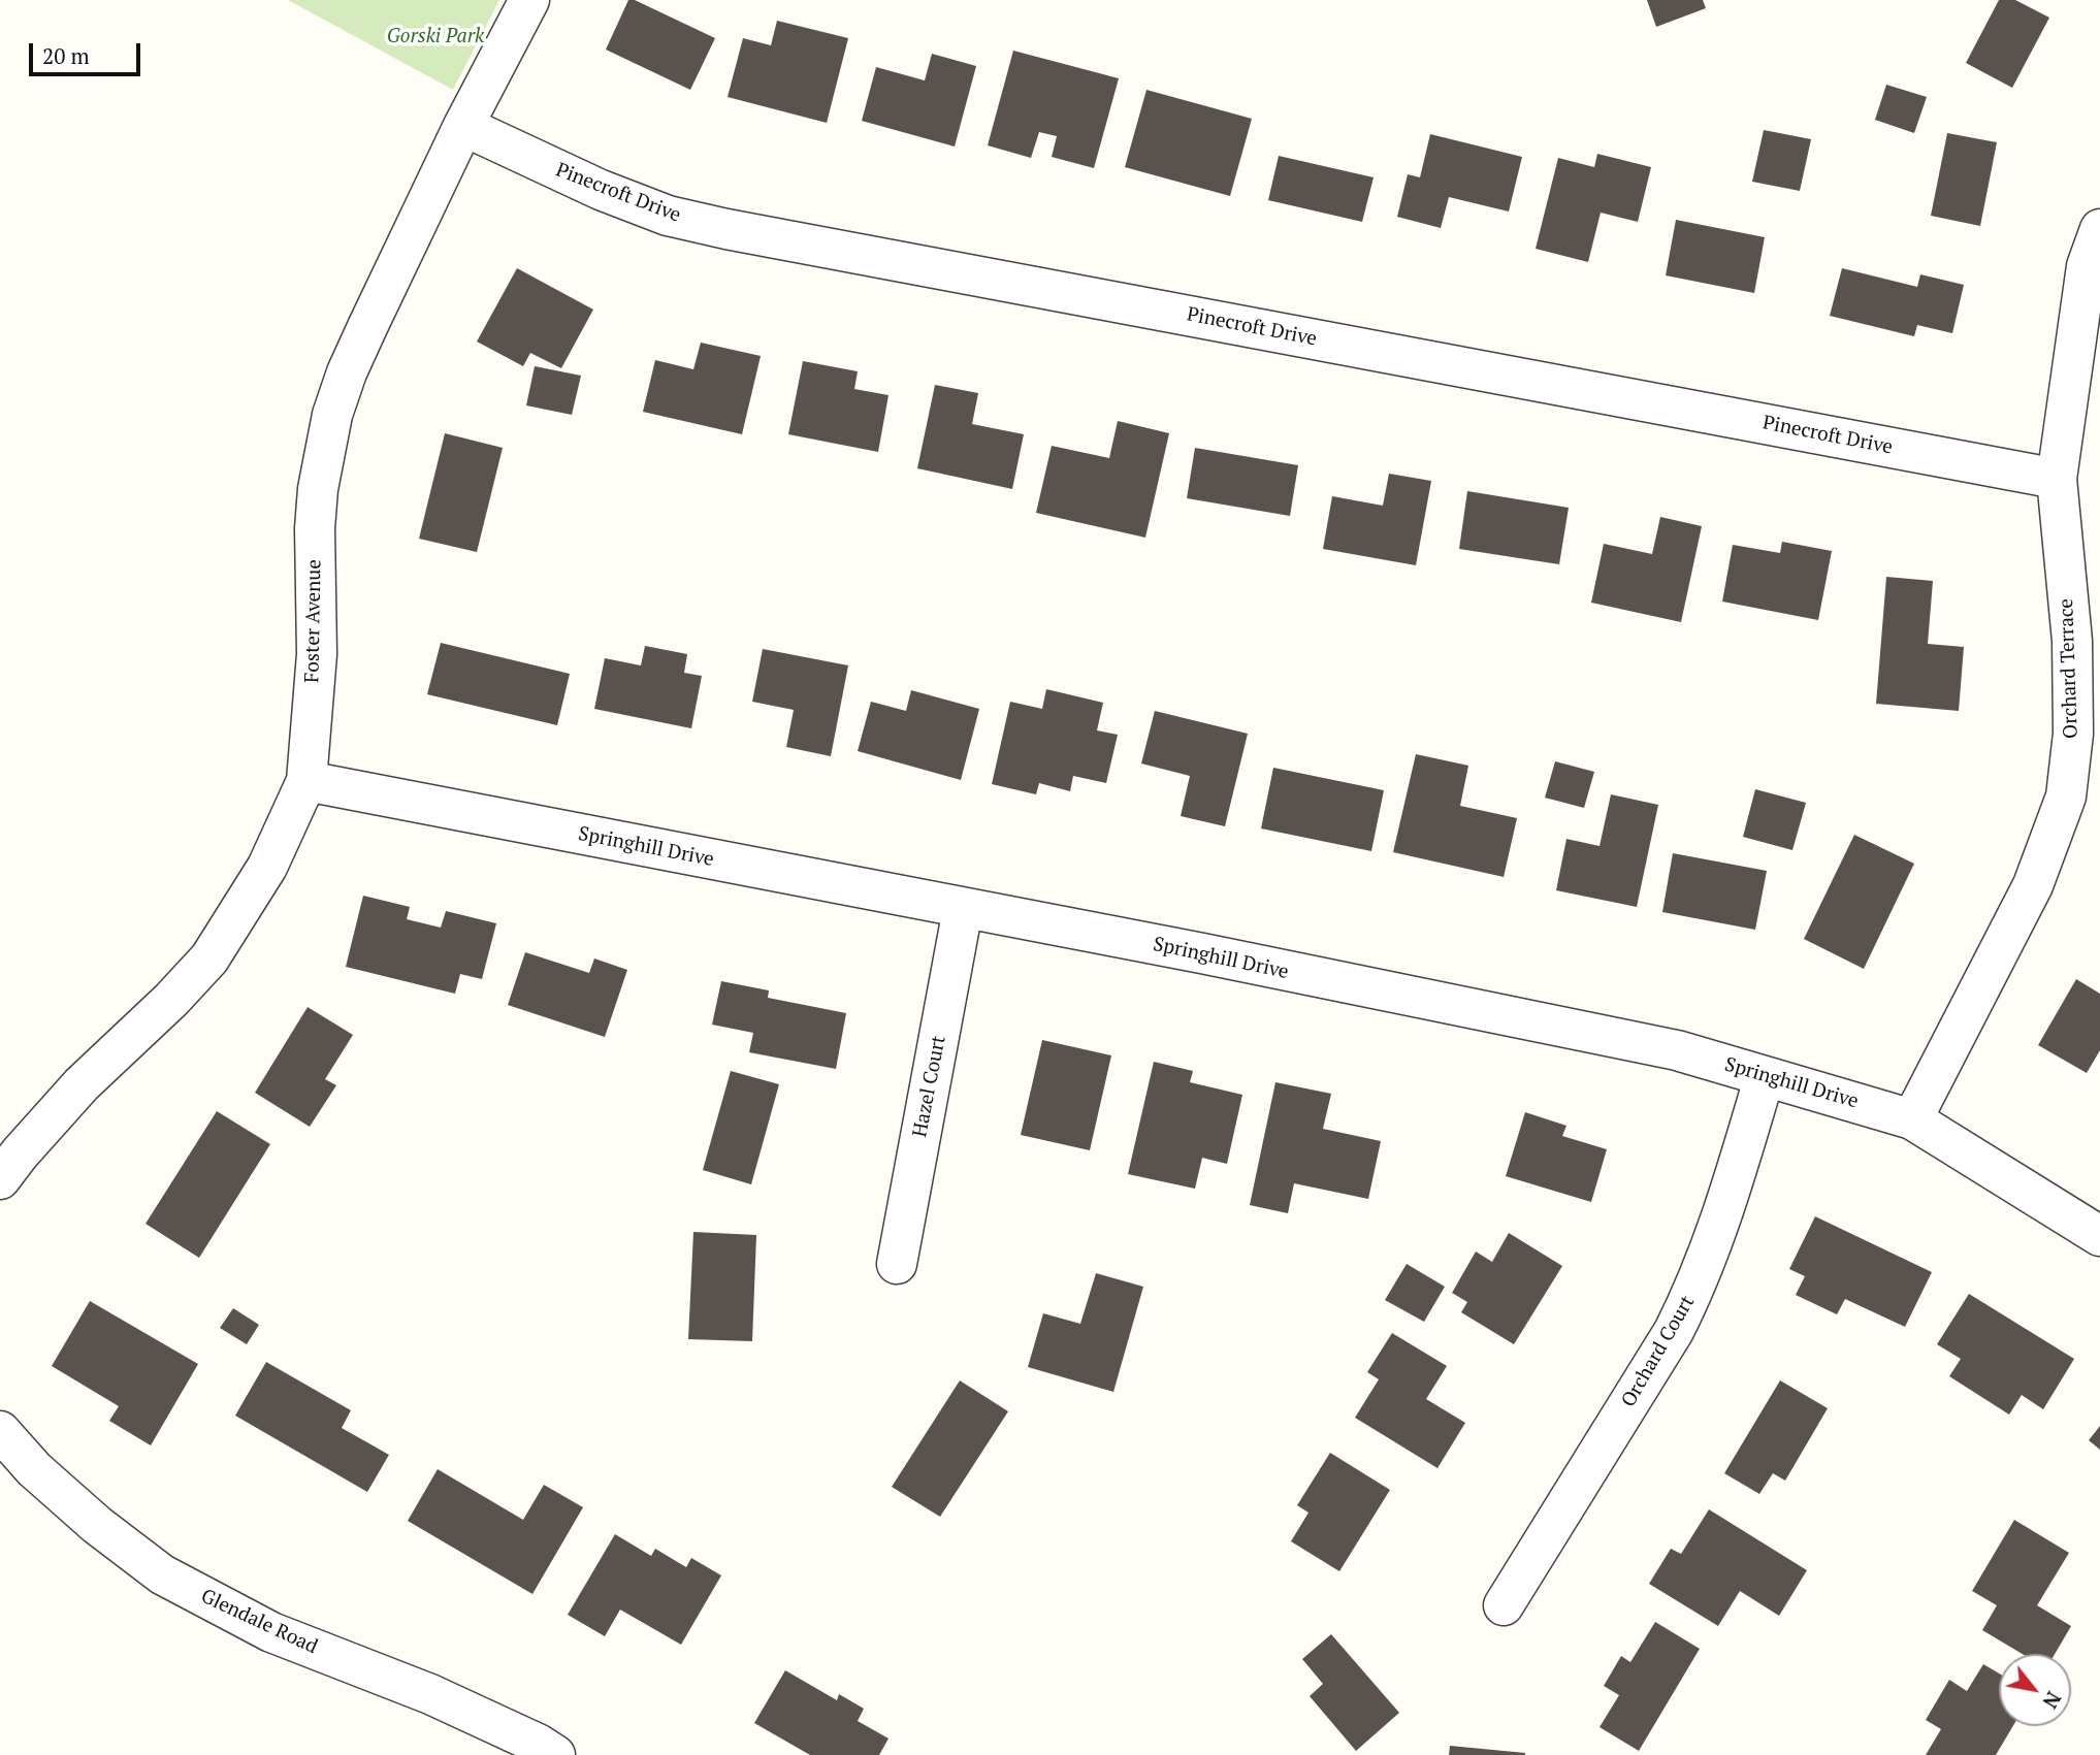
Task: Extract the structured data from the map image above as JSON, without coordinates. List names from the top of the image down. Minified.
{"streets":{"street":["Pinecroft Drive","Foster Avenue","Orchard Terrace","Springhill Drive","Hazel Court","Orchard Court","Glendale Road"]},"crossings":[["Pinecroft Drive","Foster Avenue"],["Pinecroft Drive","Orchard Terrace"],["Foster Avenue","Springhill Drive"],["Orchard Terrace","Springhill Drive"],["Springhill Drive","Hazel Court"],["Springhill Drive","Orchard Court"]],"parks":["Gorski Park"],"scale_bar":"20 m","north":"bottom right"}
